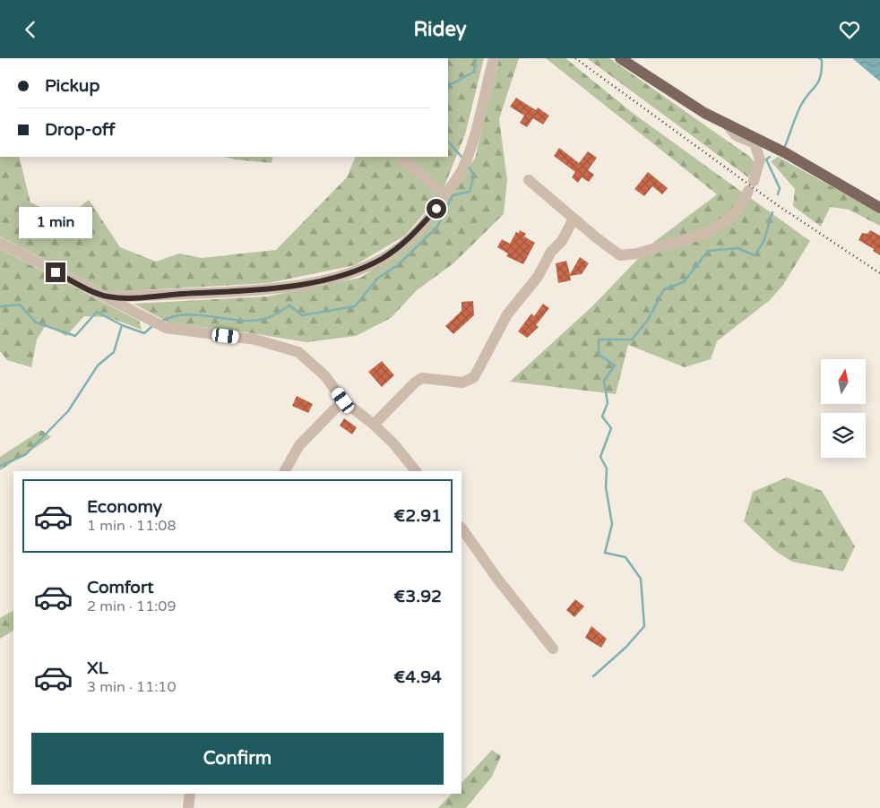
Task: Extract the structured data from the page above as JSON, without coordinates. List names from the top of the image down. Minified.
{"north":"top","page":{"header":"Ridey","banner":["Pickup","Drop-off"],"bubble":"1 min","list":[{"name":"Economy","note":"1 min · 11:08","value":"€2.91"},{"name":"Comfort","note":"2 min · 11:09","value":"€3.92"},{"name":"XL","note":"3 min · 11:10","value":"€4.94"}],"buttons":"Confirm"}}
